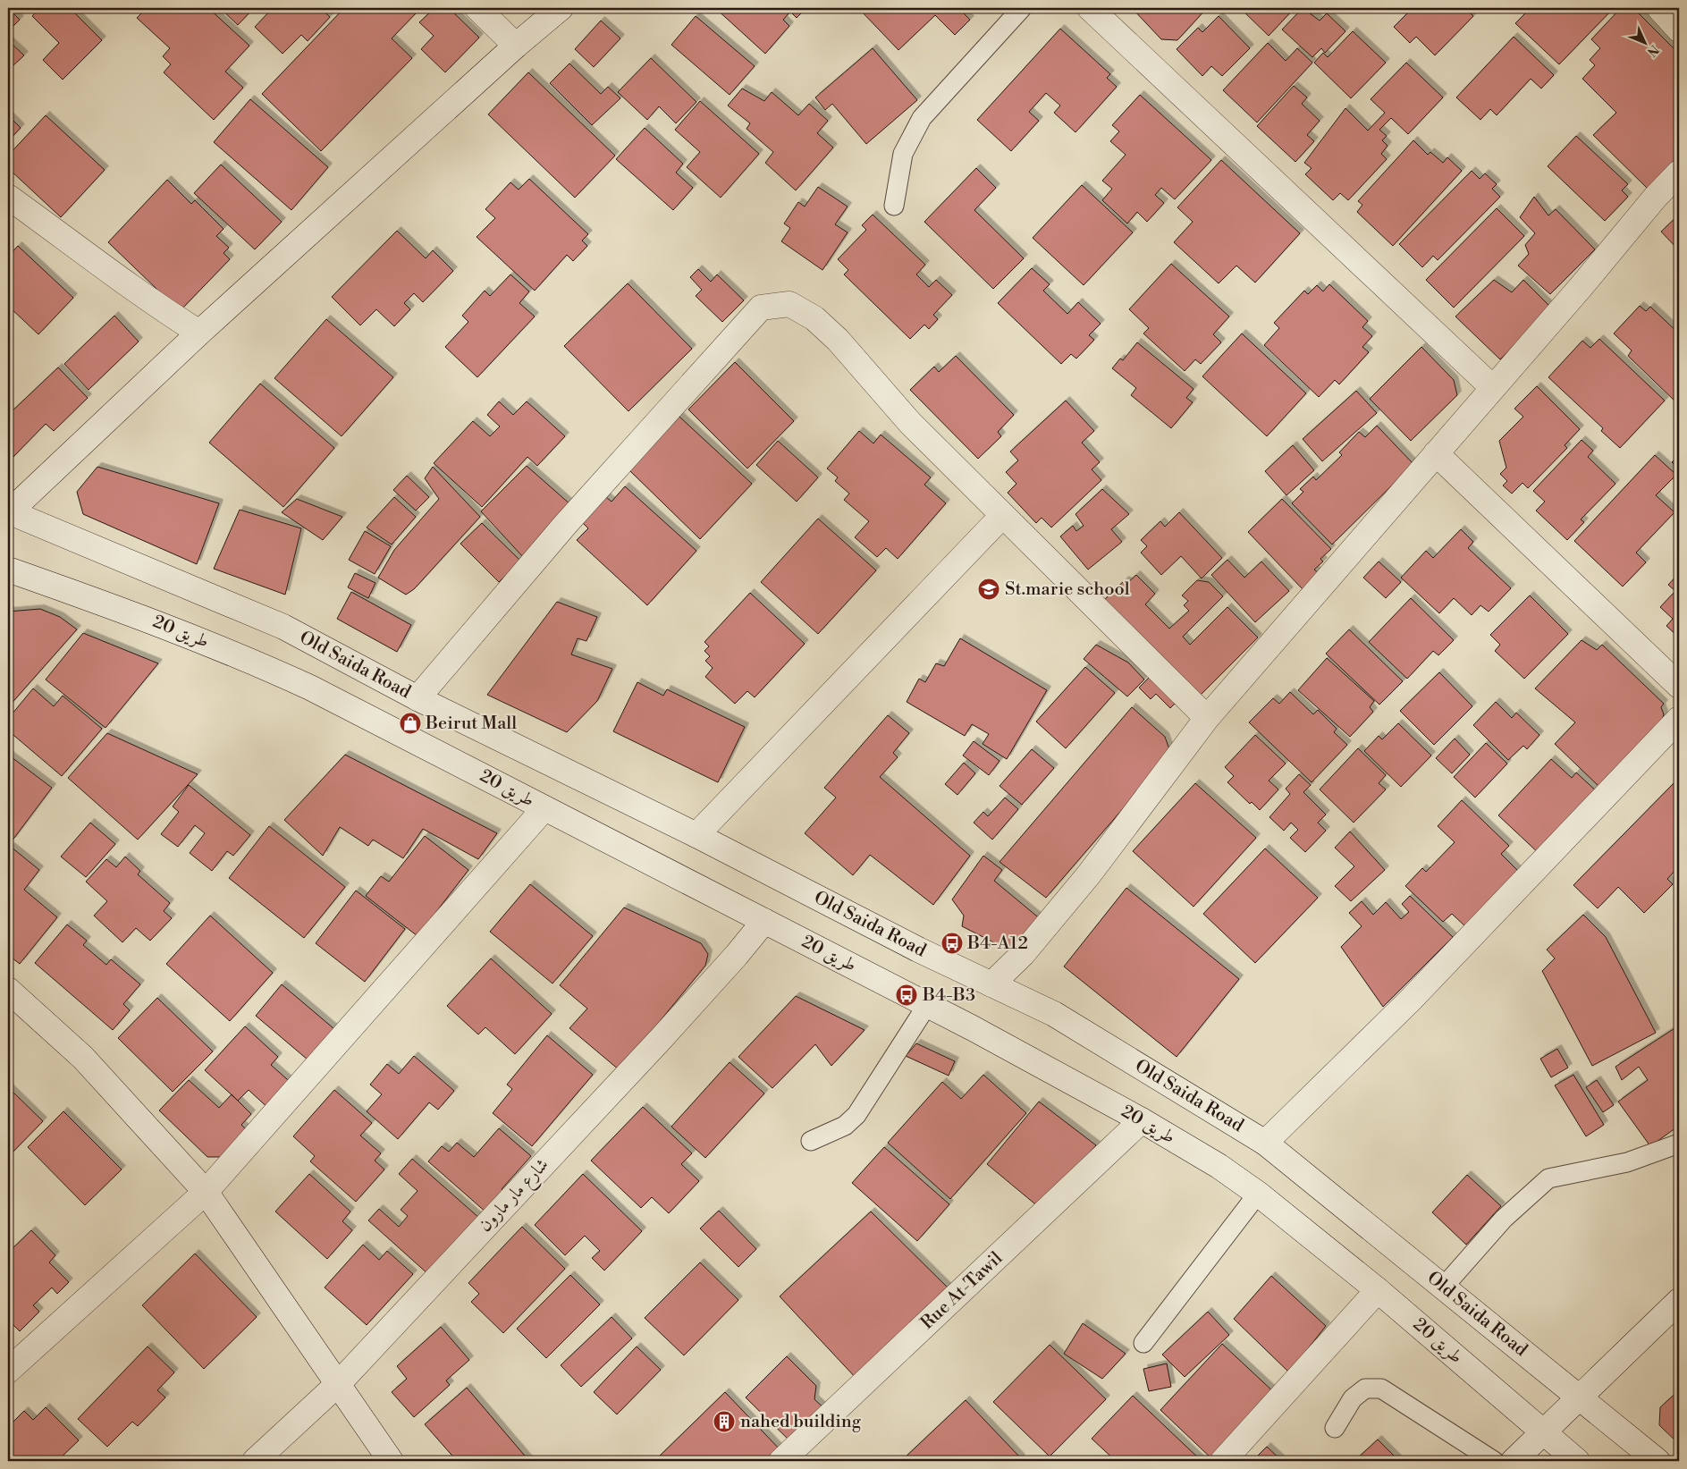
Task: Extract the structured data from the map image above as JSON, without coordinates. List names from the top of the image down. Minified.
{"streets":{"street":["طريق 20","Old Saida Road","شارع مار مارون","Rue At-Tawil"]},"crossings":[["طريق 20","شارع مار مارون"],["طريق 20","Rue At-Tawil"]],"places":{"school or university":["St.marie school"],"shop":["Beirut Mall"],"bus stop":["B4-A12","B4-B3"],"building":["nahed building"]},"north":"bottom right"}
